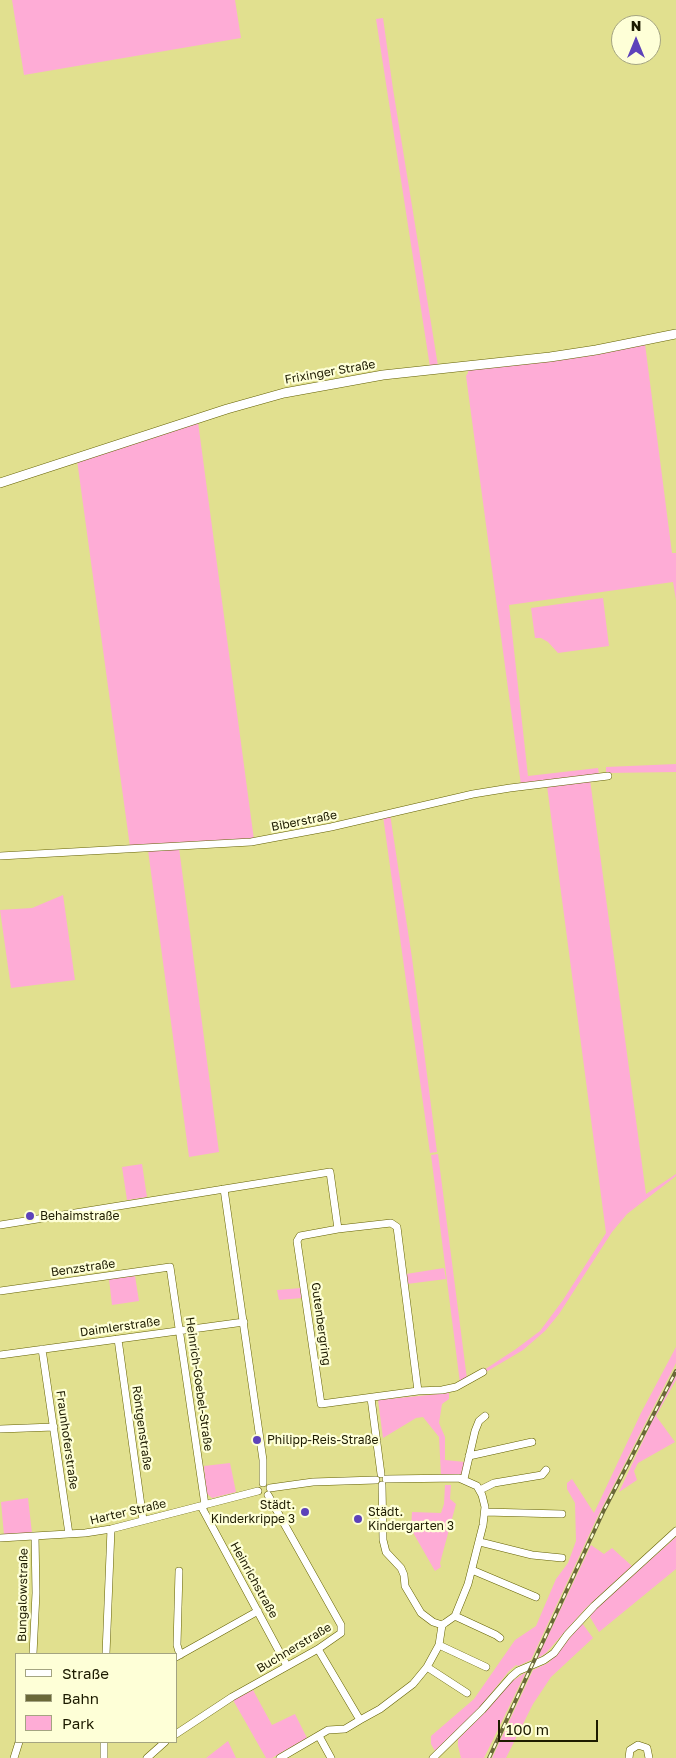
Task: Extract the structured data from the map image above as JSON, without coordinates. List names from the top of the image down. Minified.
{"streets":{"street":["Frixinger Straße","Biberstraße","Benzstraße","Gutenbergring","Daimlerstraße","Heinrich-Goebel-Straße","Röntgenstraße","Fraunhoferstraße","Harter Straße","Heinrichstraße","Bungalowstraße","Buchnerstraße"]},"crossings":[["Benzstraße","Heinrich-Goebel-Straße"],["Daimlerstraße","Heinrich-Goebel-Straße"],["Daimlerstraße","Röntgenstraße"],["Daimlerstraße","Fraunhoferstraße"],["Heinrich-Goebel-Straße","Harter Straße"],["Heinrich-Goebel-Straße","Heinrichstraße"],["Röntgenstraße","Harter Straße"],["Fraunhoferstraße","Harter Straße"],["Harter Straße","Heinrichstraße"],["Harter Straße","Bungalowstraße"],["Harter Straße","Buchnerstraße"],["Heinrichstraße","Buchnerstraße"]],"places":["Behaimstraße","Philipp-Reis-Straße","Städt. Kinderkrippe 3","Städt. Kindergarten 3"],"legend":["Straße","Bahn","Park"],"scale_bar":"100 m","north":"top"}
